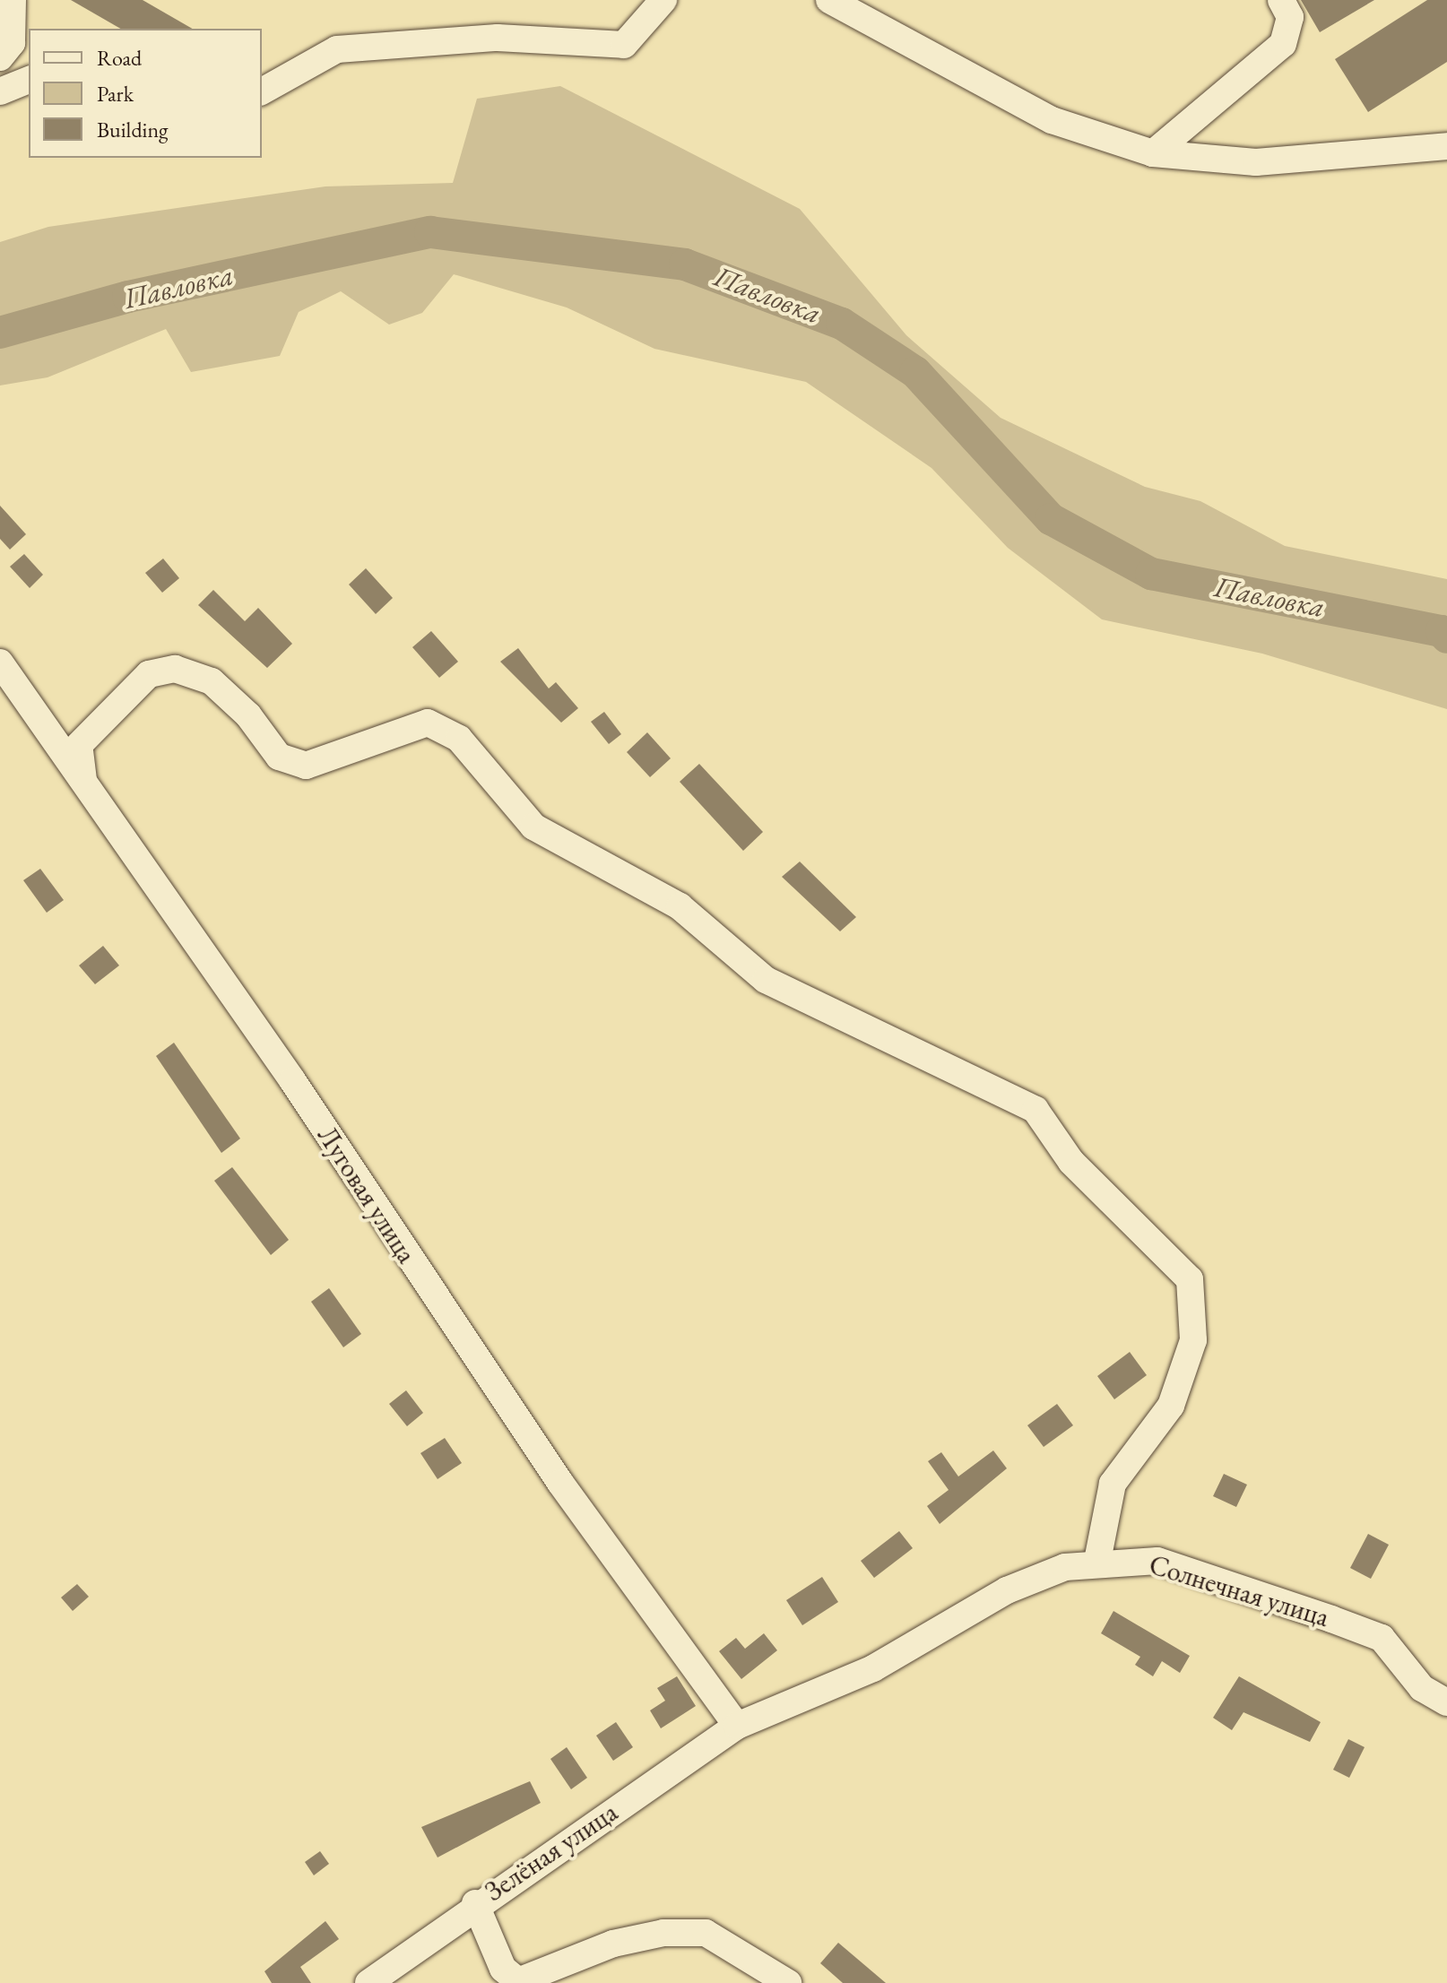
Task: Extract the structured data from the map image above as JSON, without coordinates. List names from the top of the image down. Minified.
{"streets":{"street":["Луговая улица","Солнечная улица","Зелёная улица"]},"crossings":[["Луговая улица","Солнечная улица"],["Луговая улица","Зелёная улица"],["Солнечная улица","Зелёная улица"]],"water":["Павловка"],"legend":["Road","Park","Building"]}
